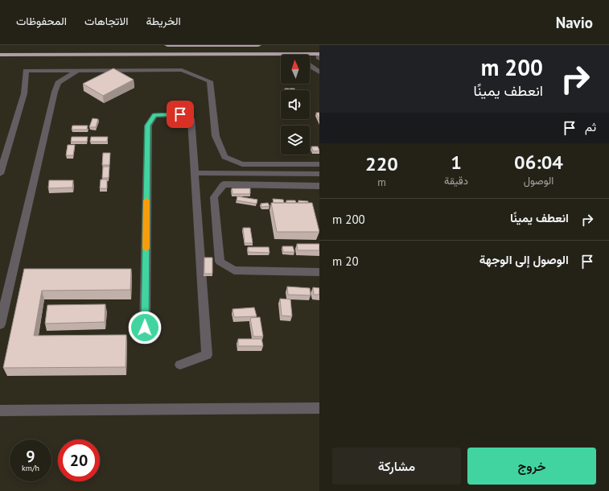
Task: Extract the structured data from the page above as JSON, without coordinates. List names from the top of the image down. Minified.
{"north":"top","page":{"header":"Navio","nav":["الخريطة","الاتجاهات","المحفوظات"],"turn":["200 m","انعطف يمينًا"],"then":"ثم","eta":["06:04","الوصول","1","دقيقة","220","m"],"list":[{"name":"انعطف يمينًا","value":"200 m"},{"name":"الوصول إلى الوجهة","value":"20 m"}],"speed":"9 km/h","limit":"20","buttons":["خروج","مشاركة"]}}
